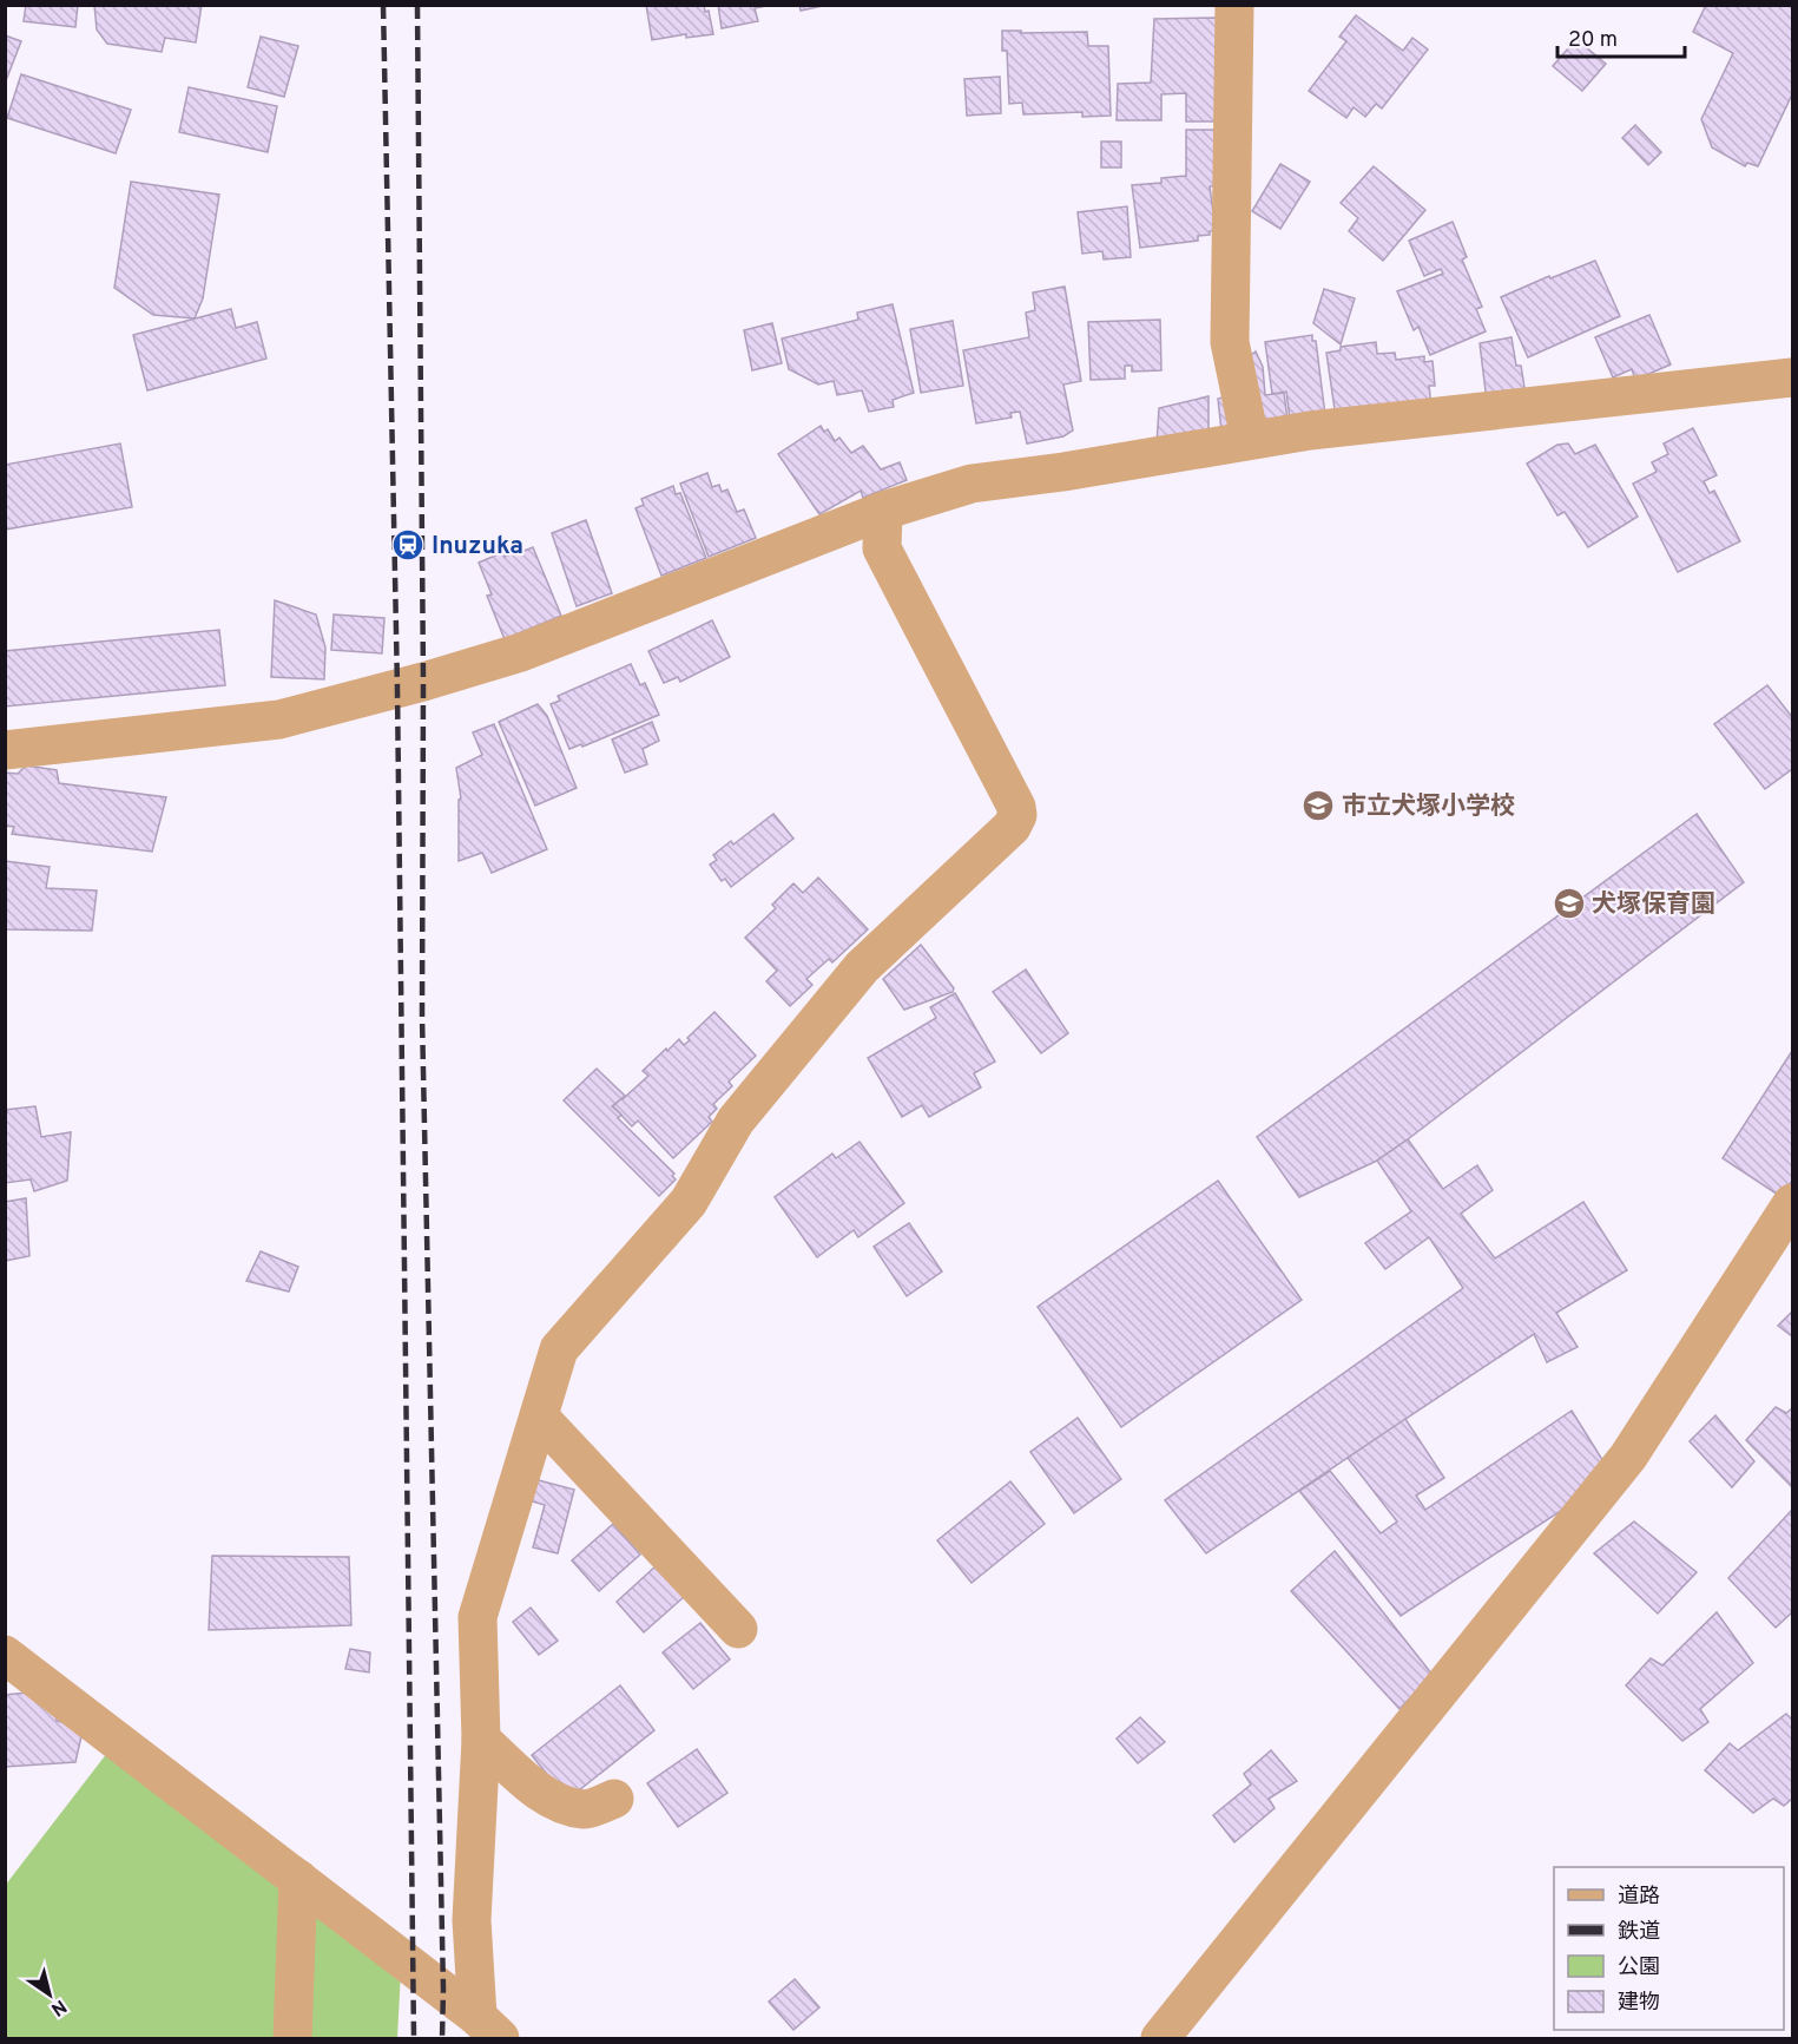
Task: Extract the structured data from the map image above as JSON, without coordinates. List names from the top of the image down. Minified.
{"places":{"station":["Inuzuka"],"school or university":["市立犬塚小学校","犬塚保育園"]},"legend":["道路","鉄道","公園","建物"],"scale_bar":"20 m","north":"bottom right"}
